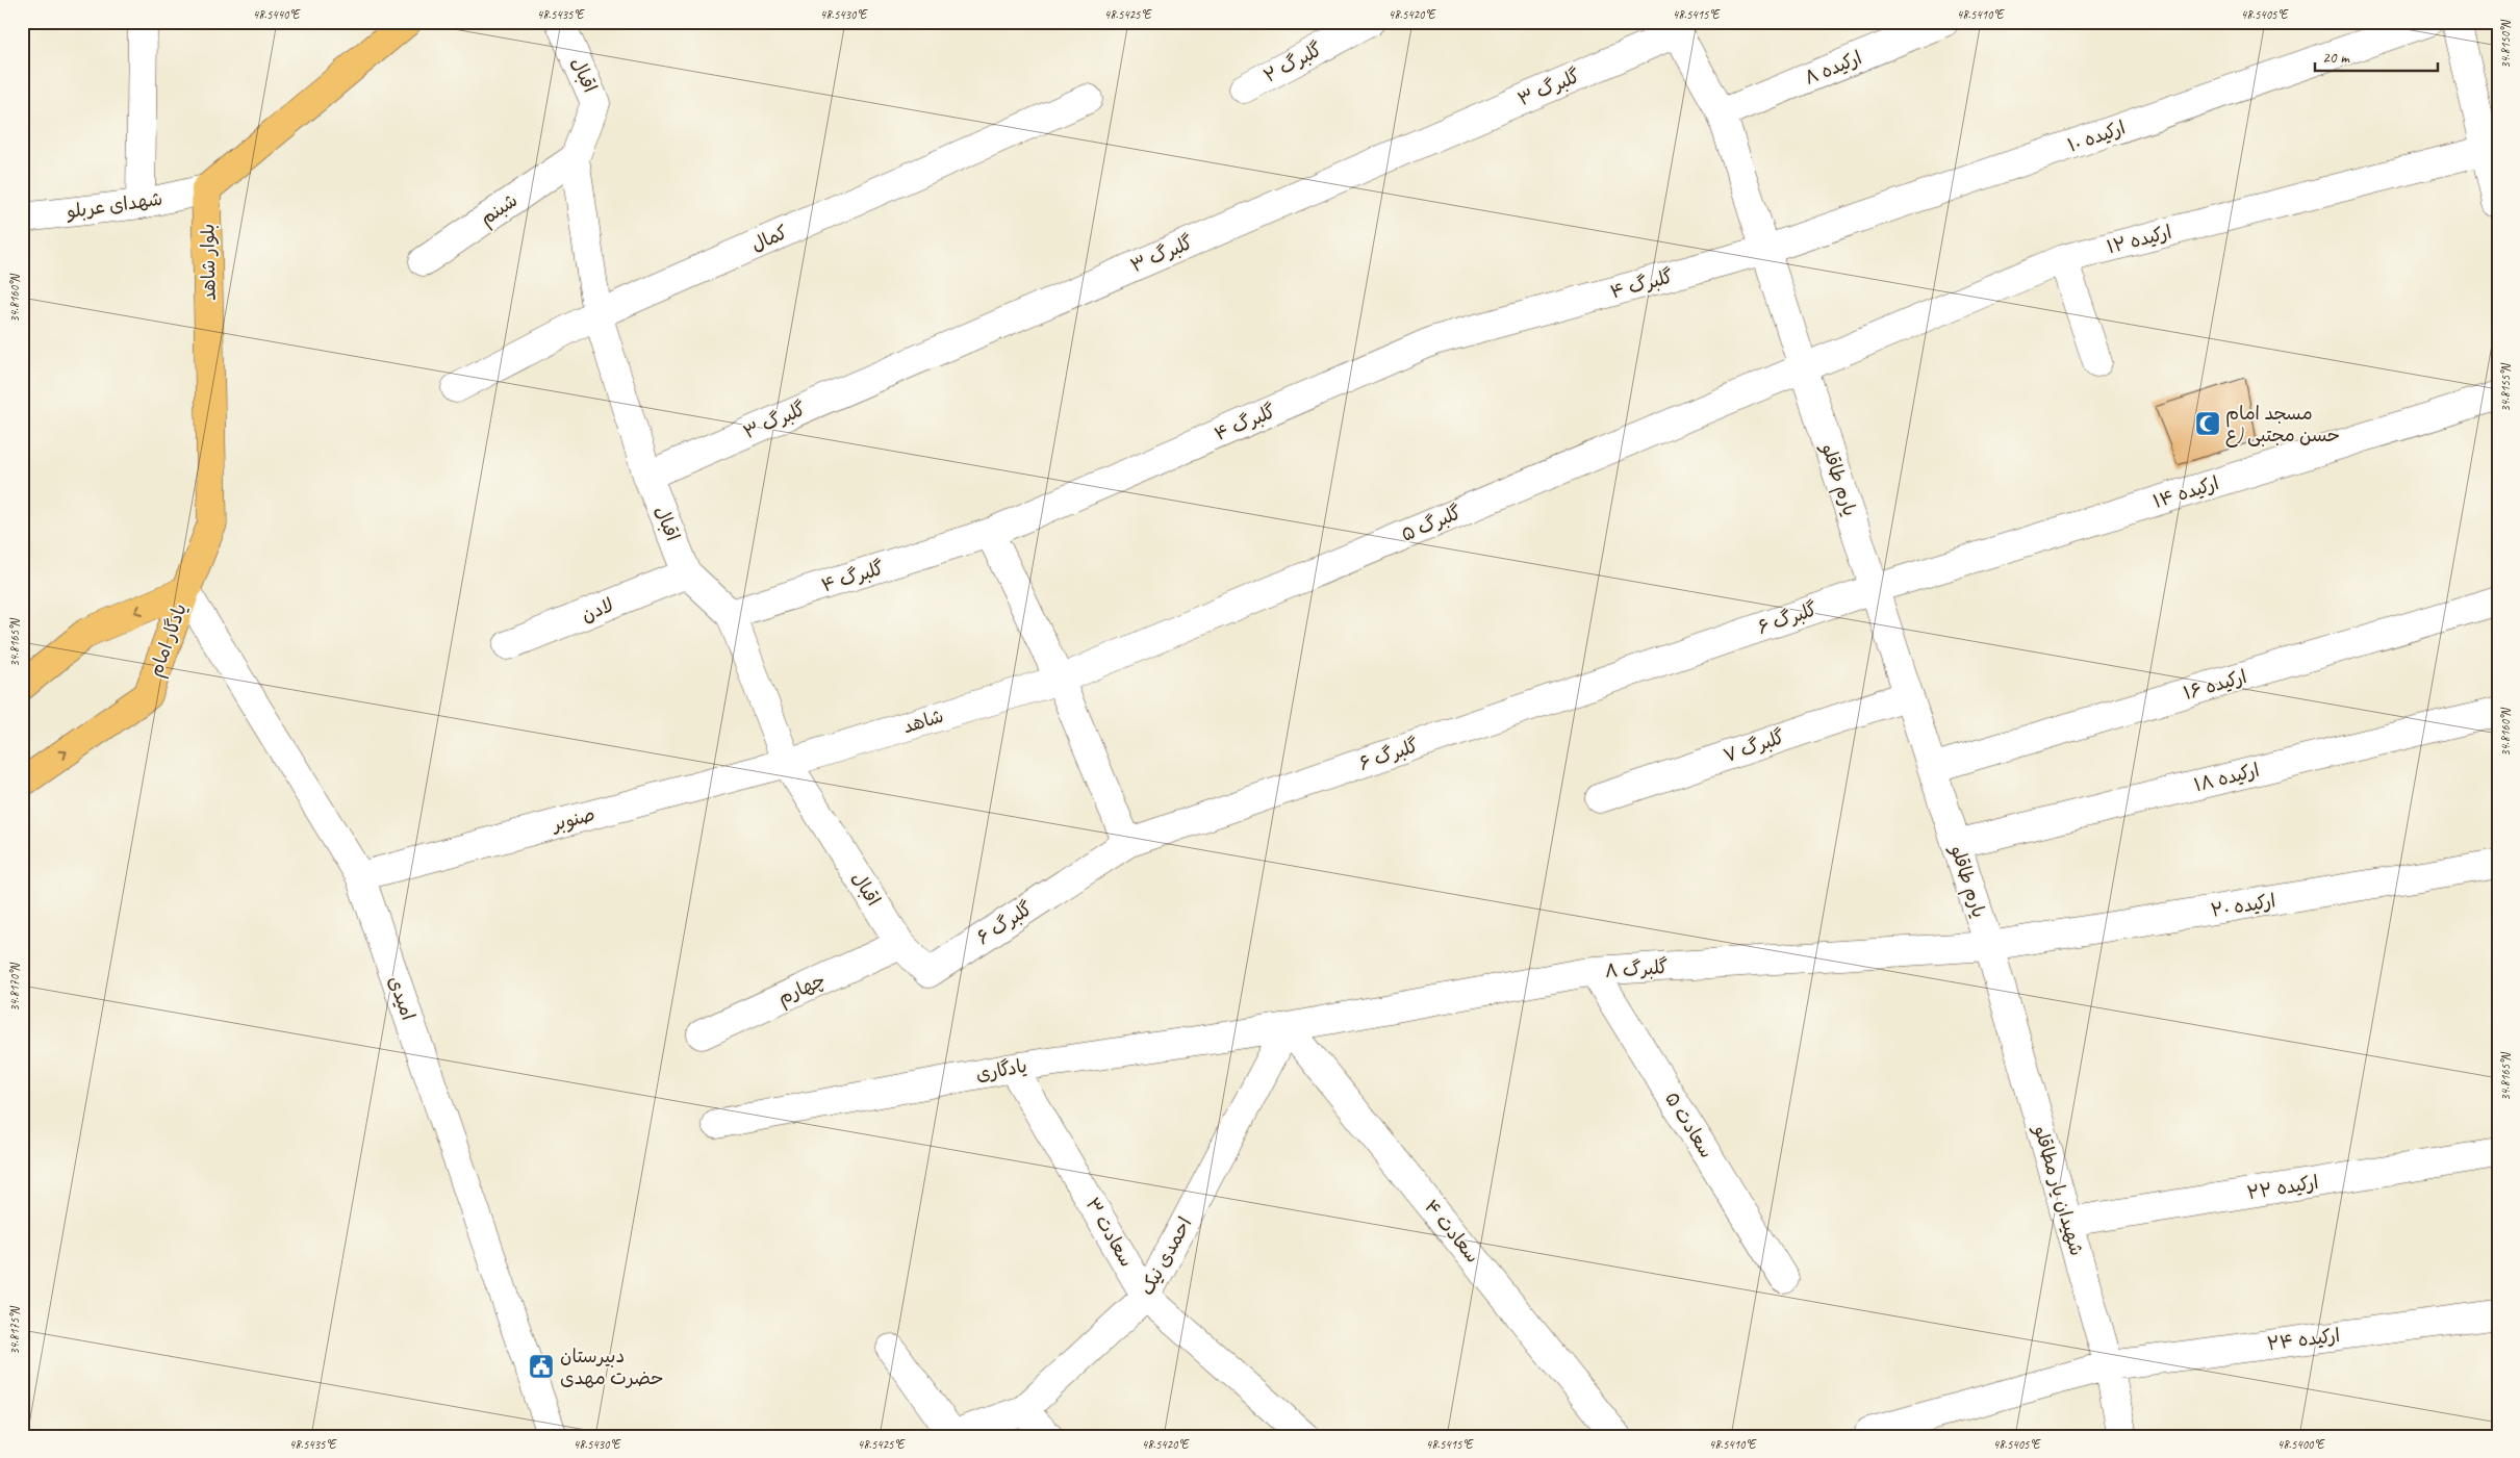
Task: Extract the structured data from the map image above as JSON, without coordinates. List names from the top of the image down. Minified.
{"streets":{"main road":["بلوار شاهد","یادگار امام"],"street":["گلبرگ ۲","ارکیده ۸","اقبال","گلبرگ ۳","ارکیده ۱۰","شهدای عربلو","شبنم","کمال","ارکیده ۱۲","گلبرگ ۴","یارم طاقلو","ارکیده ۱۴","گلبرگ ۵","لادن","گلبرگ ۶","ارکیده ۱۶","شاهد","گلبرگ ۷","ارکیده ۱۸","صنوبر","ارکیده ۲۰","گلبرگ ۸","چهارم","امیدی","یادگاری","سعادت ۵","ارکیده ۲۲","شهیدان یار مطاقلو","سعادت ۴","سعادت ۳","احمدی نیک","ارکیده ۲۴"]},"crossings":[["ارکیده ۸","یارم طاقلو"],["اقبال","گلبرگ ۳"],["اقبال","شبنم"],["اقبال","کمال"],["اقبال","گلبرگ ۴"],["اقبال","لادن"],["اقبال","گلبرگ ۶"],["اقبال","شاهد"],["اقبال","صنوبر"],["اقبال","چهارم"],["گلبرگ ۳","یارم طاقلو"],["ارکیده ۱۰","گلبرگ ۴"],["ارکیده ۱۰","یارم طاقلو"],["شهدای عربلو","بلوار شاهد"],["ارکیده ۱۲","یارم طاقلو"],["ارکیده ۱۲","گلبرگ ۵"],["بلوار شاهد","یادگار امام"],["بلوار شاهد","امیدی"],["گلبرگ ۴","یارم طاقلو"],["یارم طاقلو","ارکیده ۱۴"],["یارم طاقلو","گلبرگ ۵"],["یارم طاقلو","گلبرگ ۶"],["یارم طاقلو","ارکیده ۱۶"],["یارم طاقلو","گلبرگ ۷"],["یارم طاقلو","ارکیده ۱۸"],["یارم طاقلو","ارکیده ۲۰"],["یارم طاقلو","گلبرگ ۸"],["یارم طاقلو","شهیدان یار مطاقلو"],["ارکیده ۱۴","گلبرگ ۶"],["گلبرگ ۵","شاهد"],["یادگار امام","امیدی"],["شاهد","صنوبر"],["صنوبر","امیدی"],["ارکیده ۲۰","گلبرگ ۸"],["ارکیده ۲۰","شهیدان یار مطاقلو"],["گلبرگ ۸","یادگاری"],["گلبرگ ۸","سعادت ۵"],["گلبرگ ۸","شهیدان یار مطاقلو"],["گلبرگ ۸","سعادت ۴"],["گلبرگ ۸","احمدی نیک"],["یادگاری","سعادت ۴"],["یادگاری","سعادت ۳"],["یادگاری","احمدی نیک"],["ارکیده ۲۲","شهیدان یار مطاقلو"],["شهیدان یار مطاقلو","ارکیده ۲۴"],["سعادت ۴","احمدی نیک"],["سعادت ۳","احمدی نیک"]],"places":{"mosque":["مسجد امام حسن مجتبی (ع"],"public building":["دبیرستان حضرت مهدی"]},"scale_bar":"20 m","coordinates":["48.5440°E","48.5435°E","48.5430°E","48.5425°E","48.5420°E","48.5415°E","48.5410°E","48.5405°E","34.8150°N","34.8160°N","34.8155°N","34.8165°N","34.8170°N","34.8175°N","48.5400°E"]}
